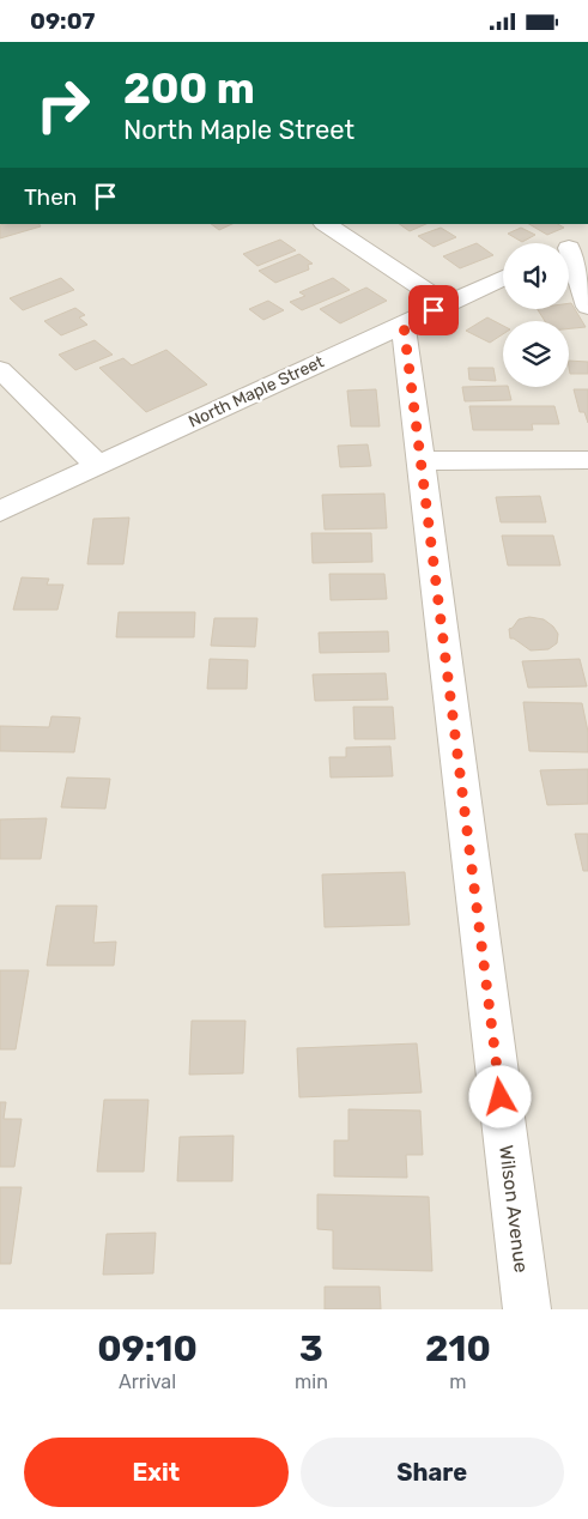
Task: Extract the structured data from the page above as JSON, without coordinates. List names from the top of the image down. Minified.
{"streets":{"street":["North Maple Street","Wilson Avenue"]},"crossings":[["North Maple Street","Wilson Avenue"]],"page":{"status":"09:07","turn":["200 m","North Maple Street"],"then":"Then","eta":["09:10","Arrival","3","min","210","m"],"buttons":["Exit","Share"]}}
